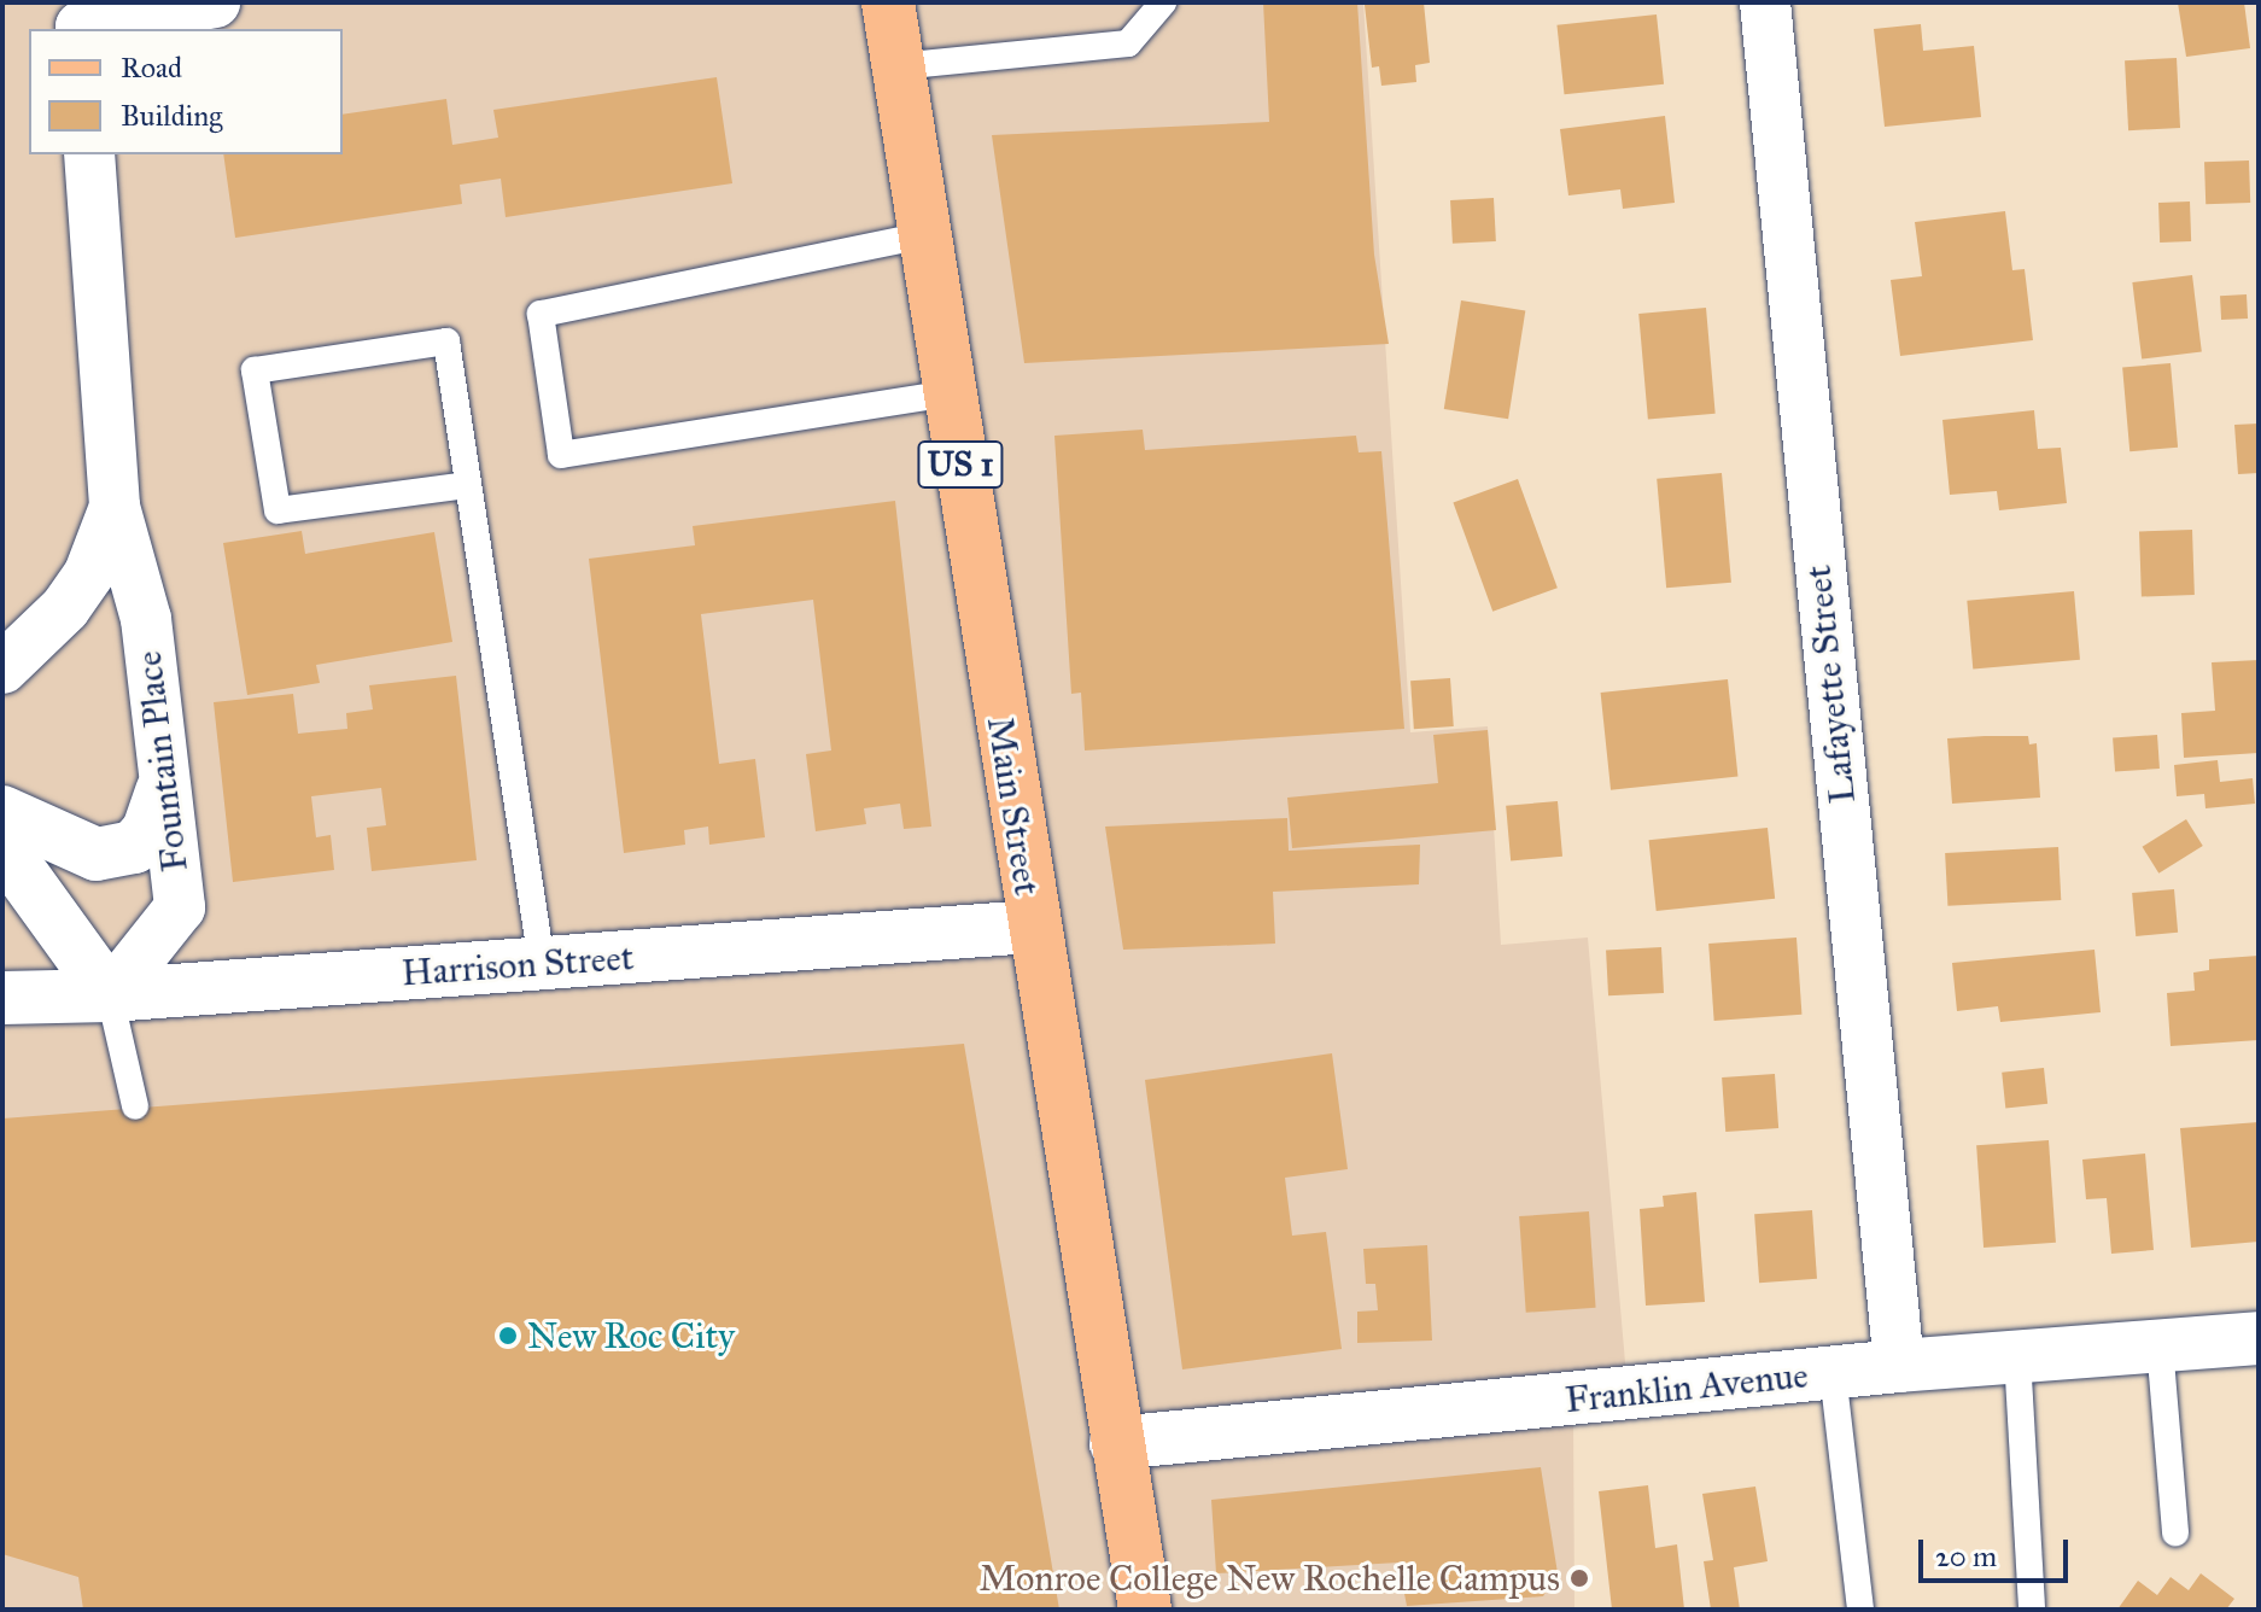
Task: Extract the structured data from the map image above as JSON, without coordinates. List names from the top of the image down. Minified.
{"streets":{"main road":["US 1","Main Street"],"street":["Lafayette Street","Fountain Place","Harrison Street","Franklin Avenue"]},"crossings":[["Lafayette Street","Franklin Avenue"],["Fountain Place","Harrison Street"],["Main Street","Harrison Street"],["Main Street","Franklin Avenue"]],"places":["New Roc City","Monroe College New Rochelle Campus"],"legend":["Road","Building"],"scale_bar":"20 m"}
